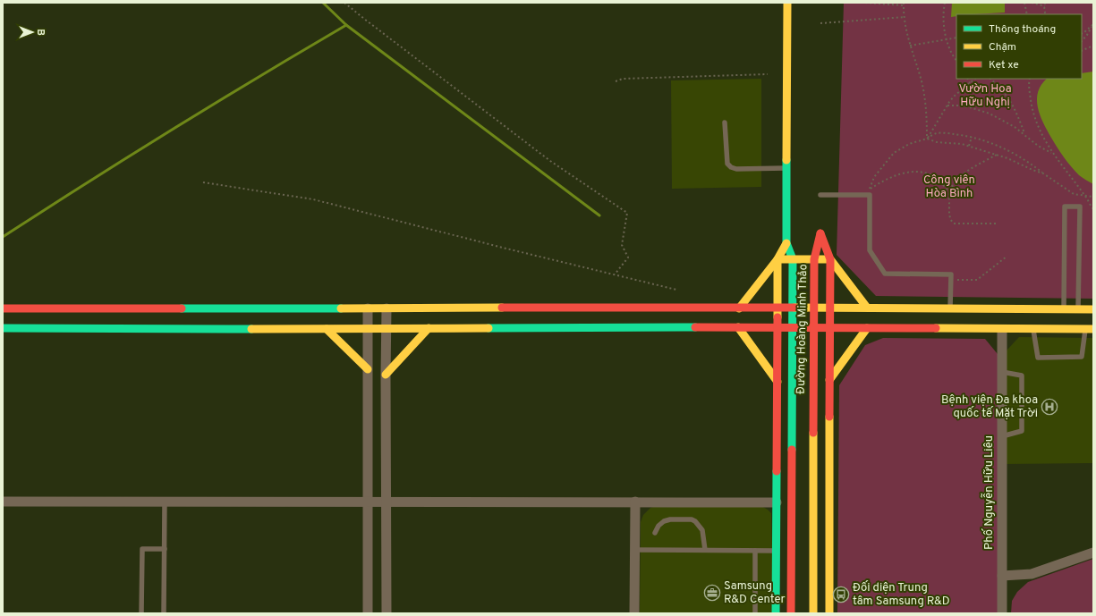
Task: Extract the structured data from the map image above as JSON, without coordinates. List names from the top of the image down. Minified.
{"streets":{"street":["Đường Hoàng Minh Thảo","Phố Nguyễn Hữu Liêu"]},"parks":["Vườn Hoa Hữu Nghị","Công viên Hòa Bình"],"places":{"hospital":["Bệnh viện Đa khoa quốc tế Mặt Trời"],"office":["Samsung R&D Center"],"bus stop":["Đối diện Trung tâm Samsung R&D"]},"legend":["Thông thoáng","Chậm","Kẹt xe"],"north":"right"}
